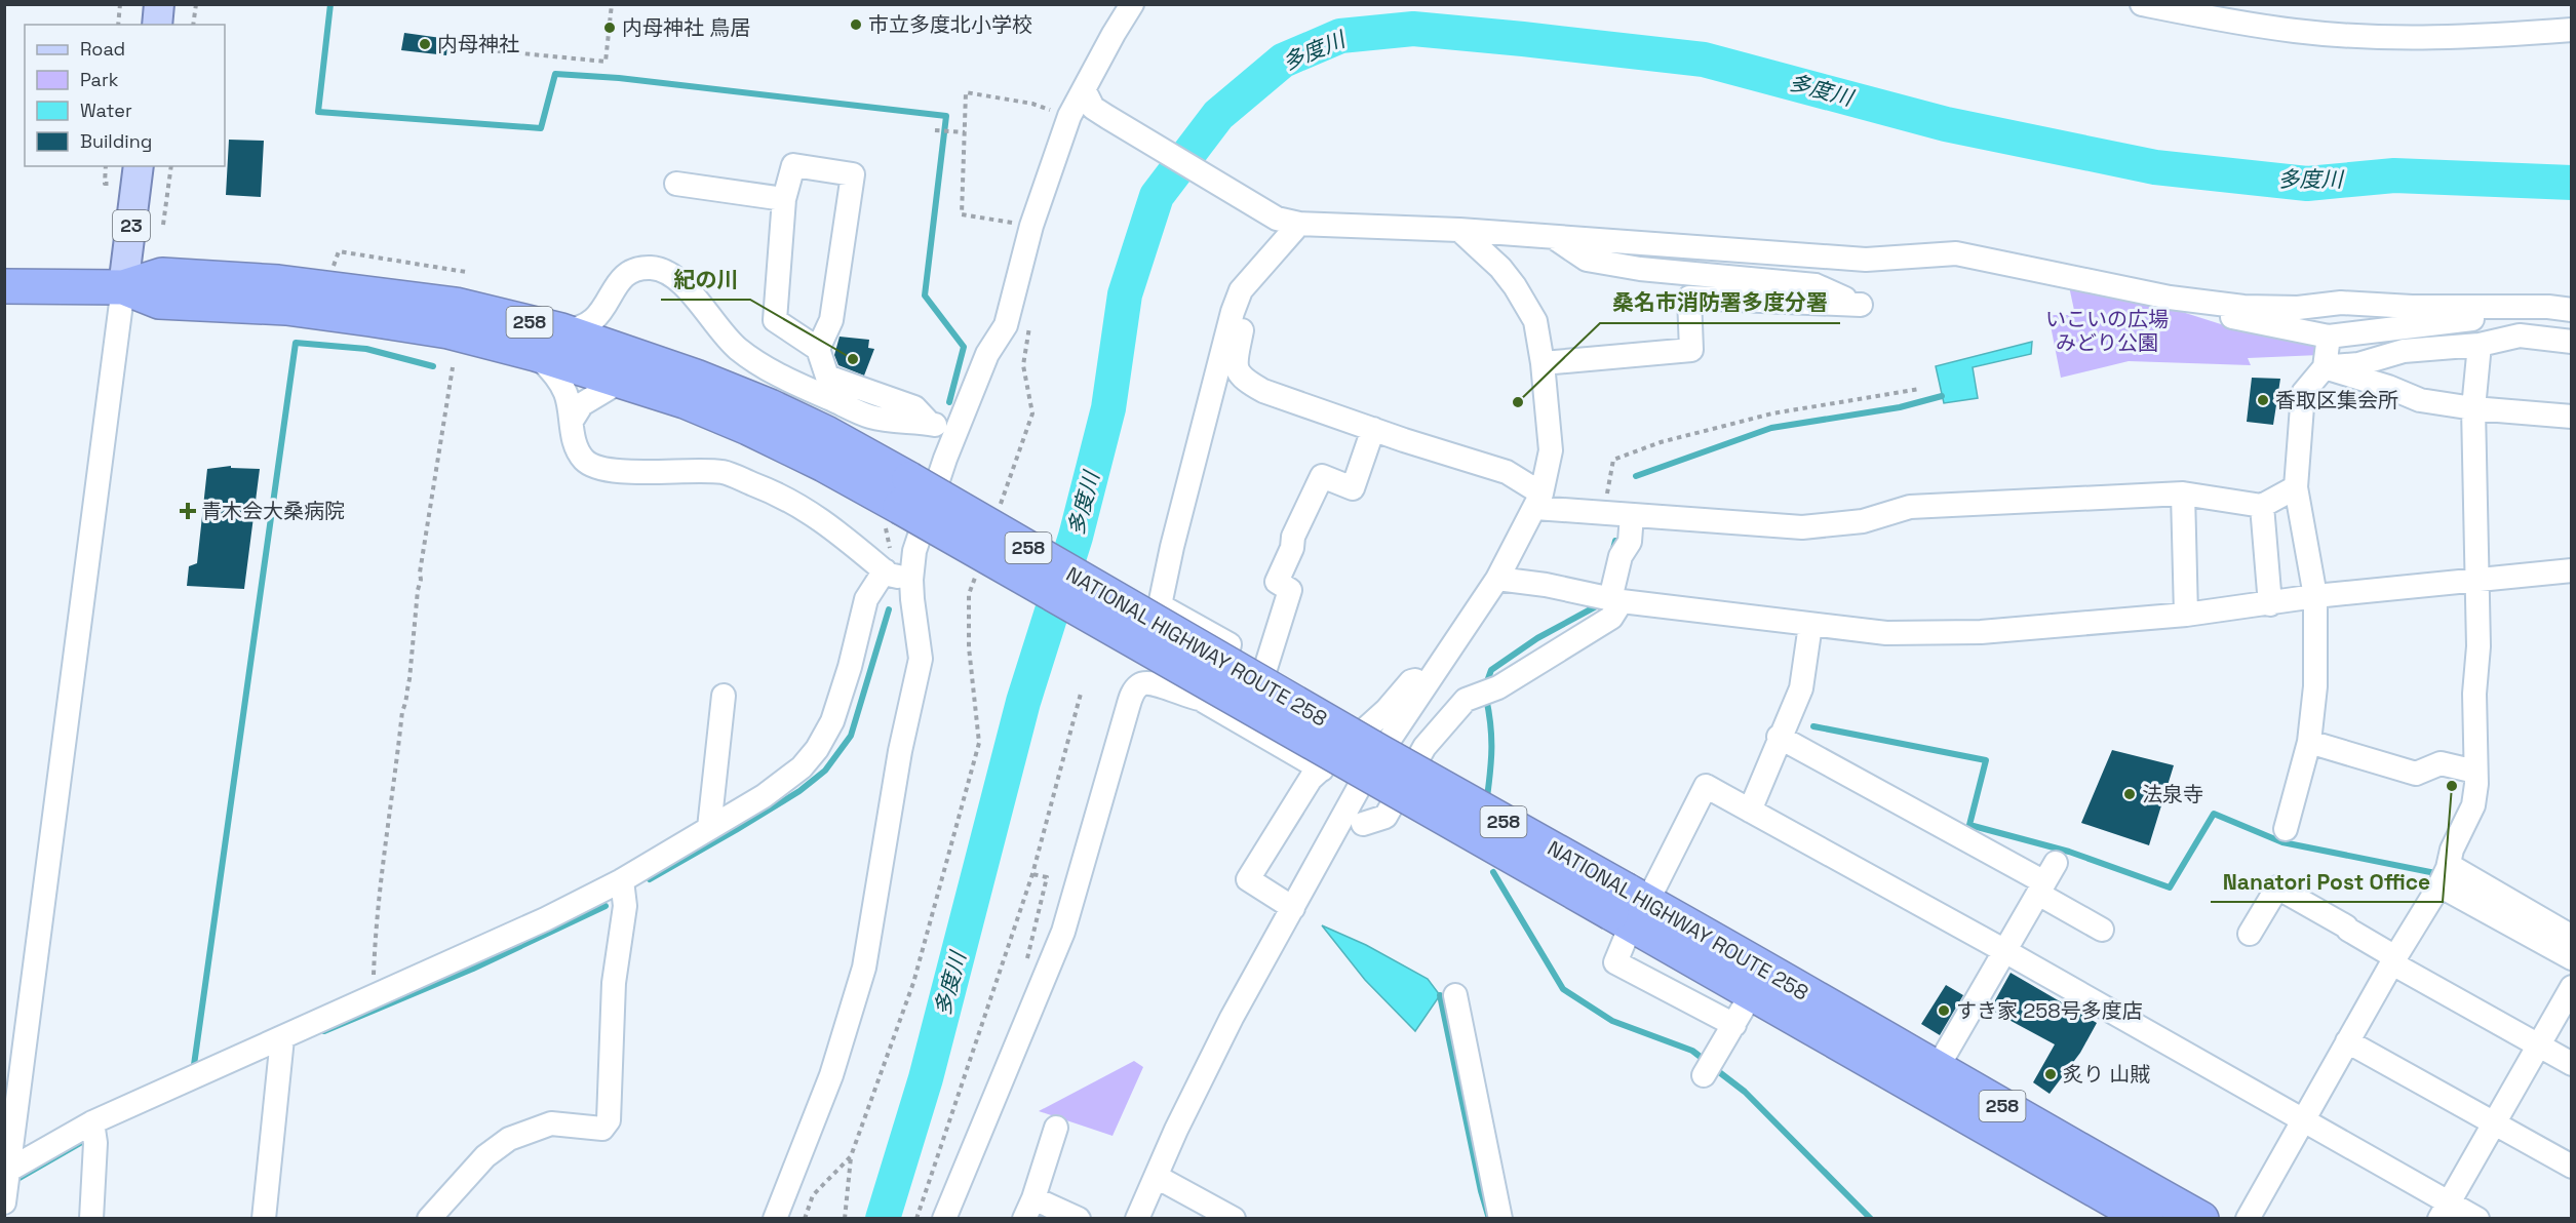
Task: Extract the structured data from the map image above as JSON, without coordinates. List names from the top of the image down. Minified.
{"streets":{"highway":["258","NATIONAL HIGHWAY ROUTE 258"],"main road":["23"]},"crossings":[["23","NATIONAL HIGHWAY ROUTE 258"]],"water":["多度川"],"parks":["いこいの広場 みどり公園"],"places":{"other":["市立多度北小学校","内母神社 鳥居","内母神社","紀の川","香取区集会所","桑名市消防署多度分署","Nanatori Post Office","法泉寺","すき家 258号多度店","炙り 山賊"],"health":["青木会大桑病院"]},"legend":["Road","Park","Water","Building"]}
